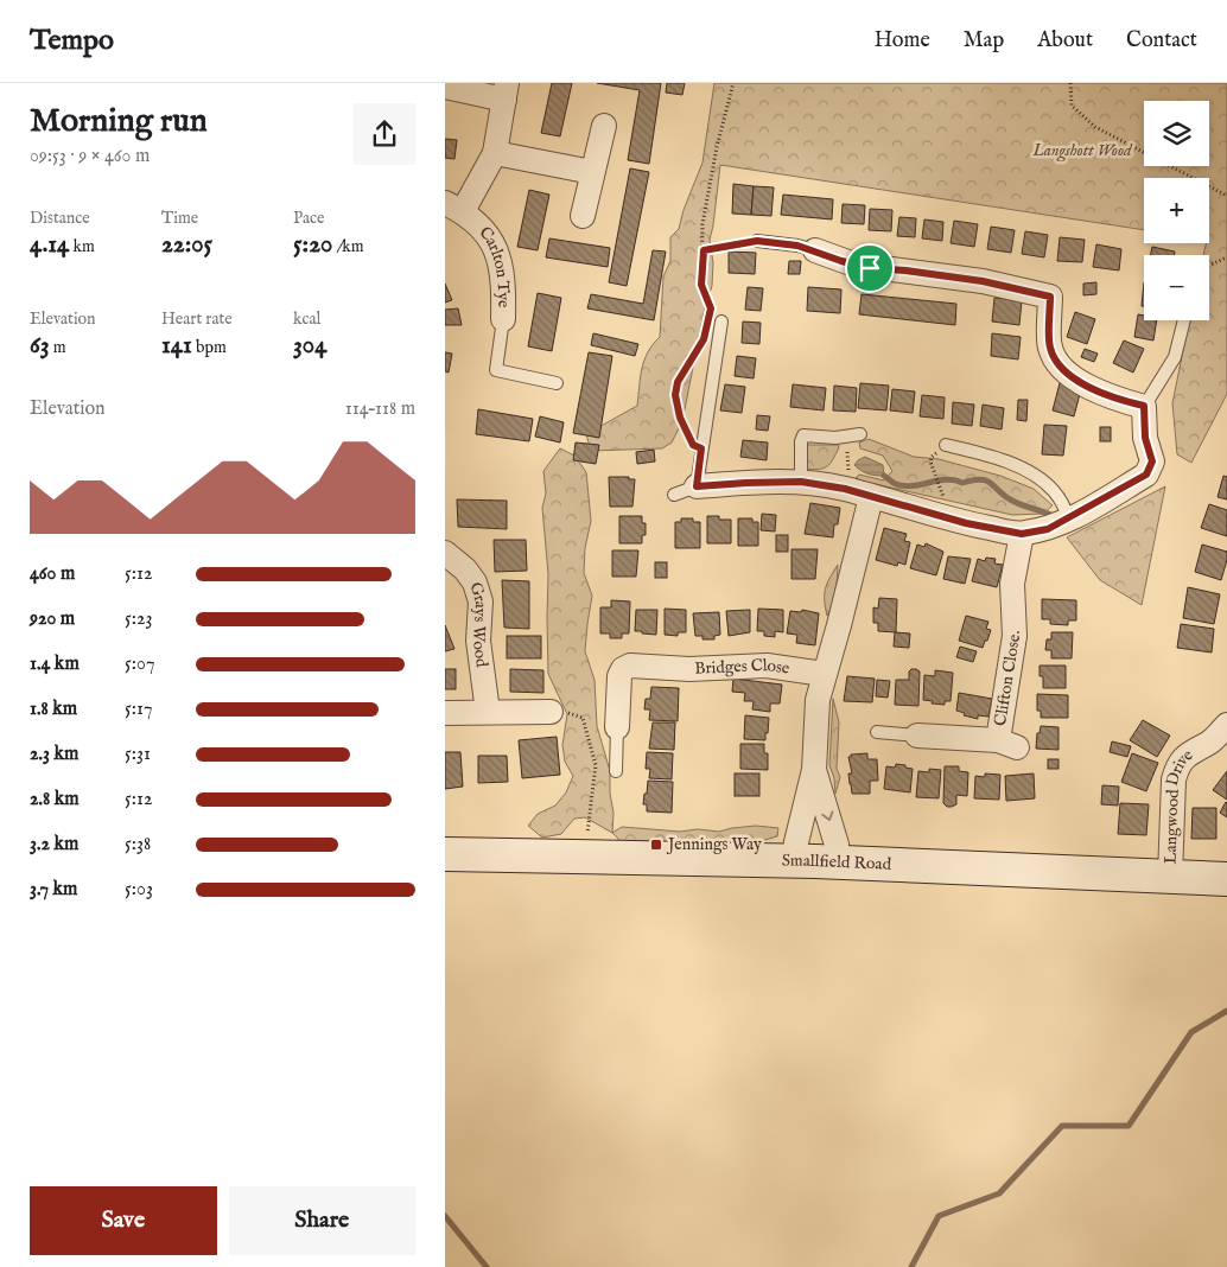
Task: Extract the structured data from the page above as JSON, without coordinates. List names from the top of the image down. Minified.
{"streets":{"street":["Carlton Tye","Grays Wood","Bridges Close","Clifton Close.","Langwood Drive","Smallfield Road"]},"crossings":[["Langwood Drive","Smallfield Road"]],"parks":["Langshott Wood"],"places":{"transit":["Jennings Way"]},"page":{"header":"Tempo","nav":["Home","Map","About","Contact"],"heading":["Morning run","09:53 · 9 × 460 m"],"map_buttons":["+","−"],"stats":[["Distance","4.14 km"],["Time","22:05"],["Pace","5:20 /km"],["Elevation","63 m"],["Heart rate","141 bpm"],["kcal","304"]],"chart":["Elevation","114–118 m"],"list":[{"name":"460 m","note":"5:12"},{"name":"920 m","note":"5:23"},{"name":"1.4 km","note":"5:07"},{"name":"1.8 km","note":"5:17"},{"name":"2.3 km","note":"5:31"},{"name":"2.8 km","note":"5:12"},{"name":"3.2 km","note":"5:38"},{"name":"3.7 km","note":"5:03"}],"buttons":["Save","Share"]}}
